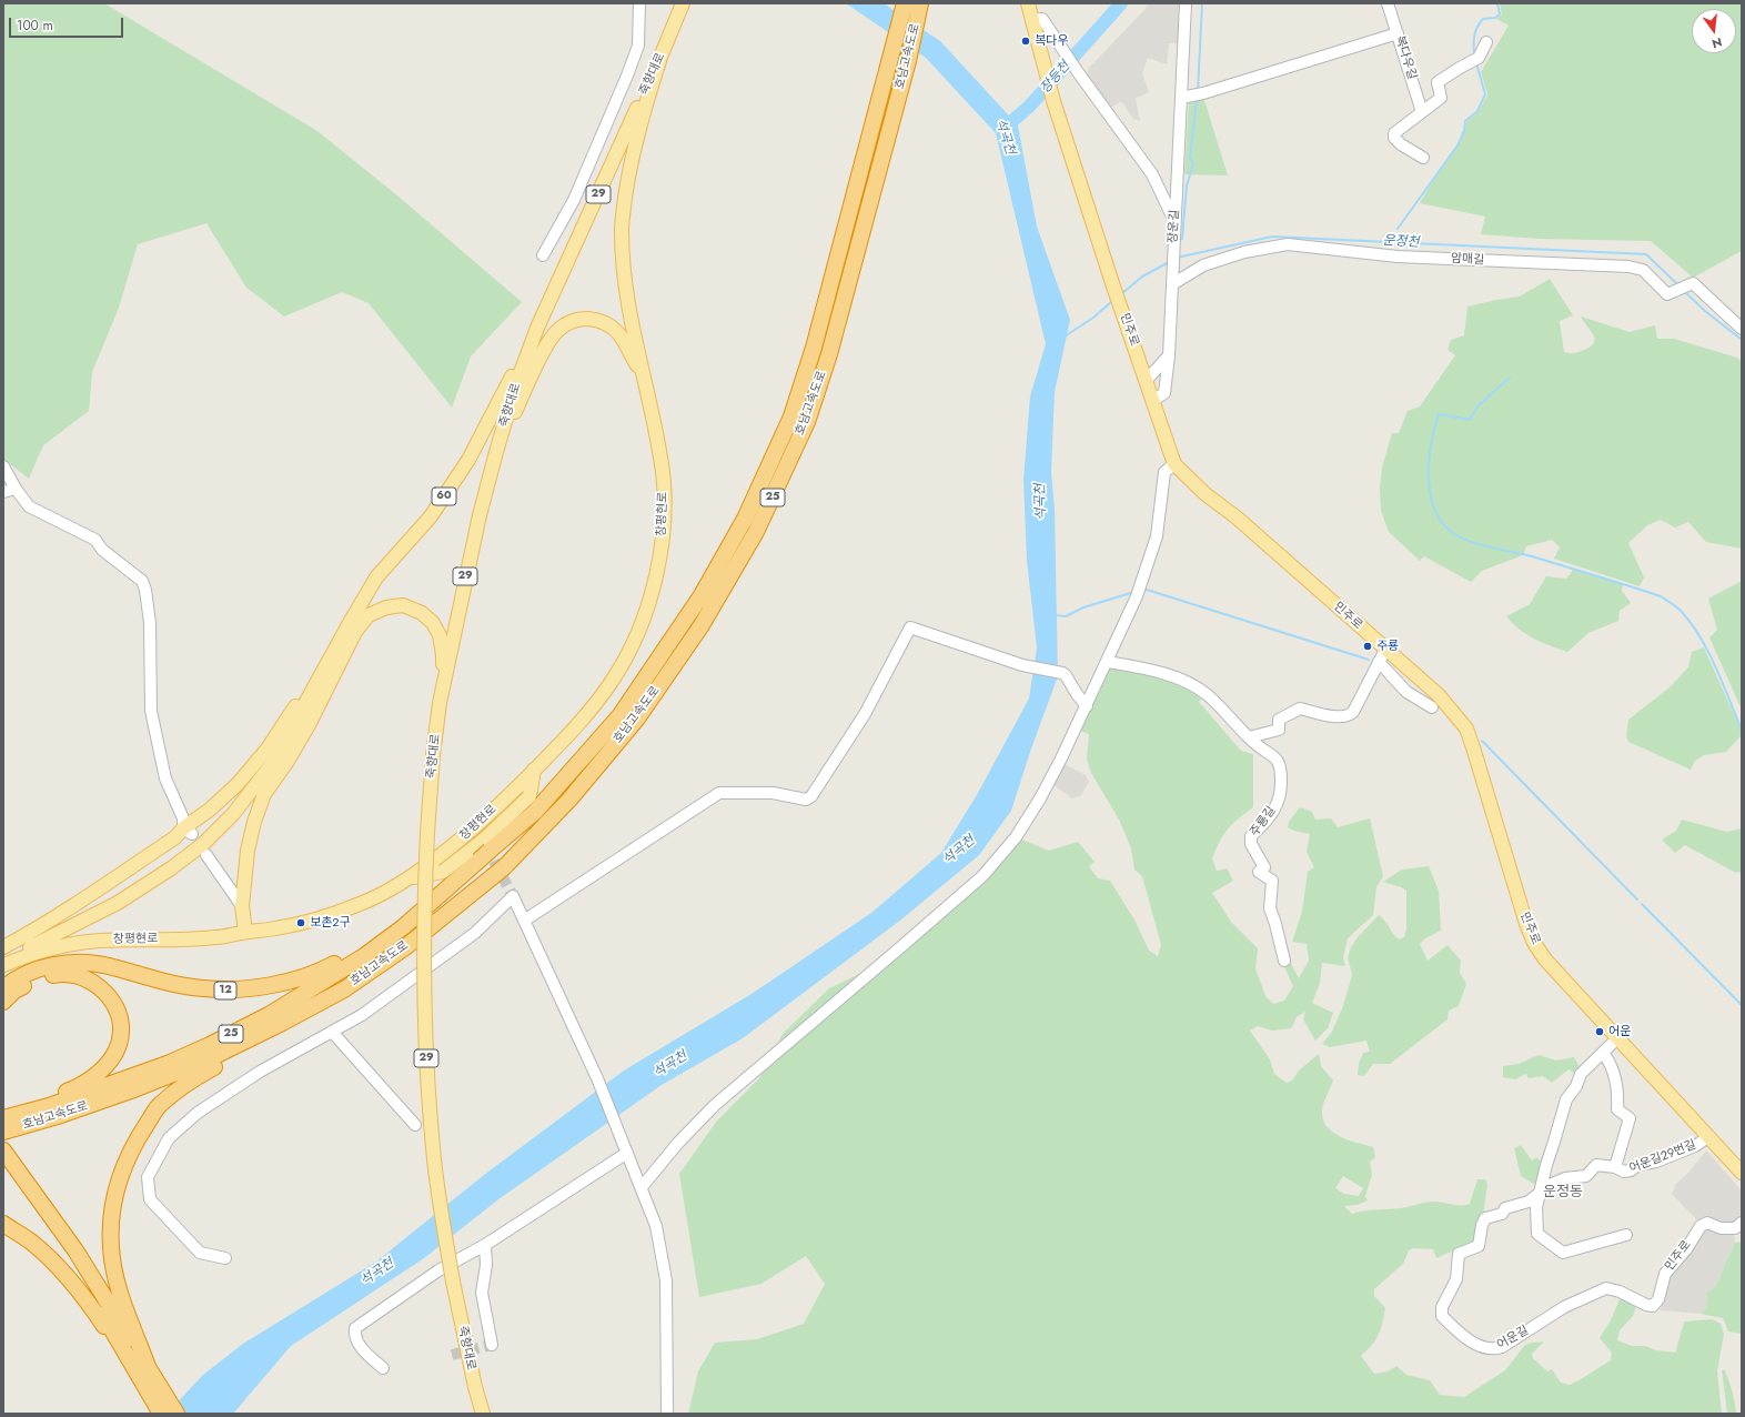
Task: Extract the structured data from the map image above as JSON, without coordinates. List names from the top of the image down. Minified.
{"streets":{"highway":["호남고속도로","25","12"],"main road":["죽향대로","29","민주로","60","창평현로"],"street":["복다우길","장운길","암매길","주룡길","어운길29번길","어운길"]},"crossings":[["호남고속도로","12"],["죽향대로","60"],["장운길","암매길"],["장운길","민주로"],["민주로","어운길29번길"],["민주로","어운길"],["60","창평현로"],["어운길29번길","어운길"]],"districts":["운정동"],"water":["장등천","석곡천","운정천"],"places":["복다우","주룡","보촌2구","어운"],"scale_bar":"100 m","north":"bottom"}
